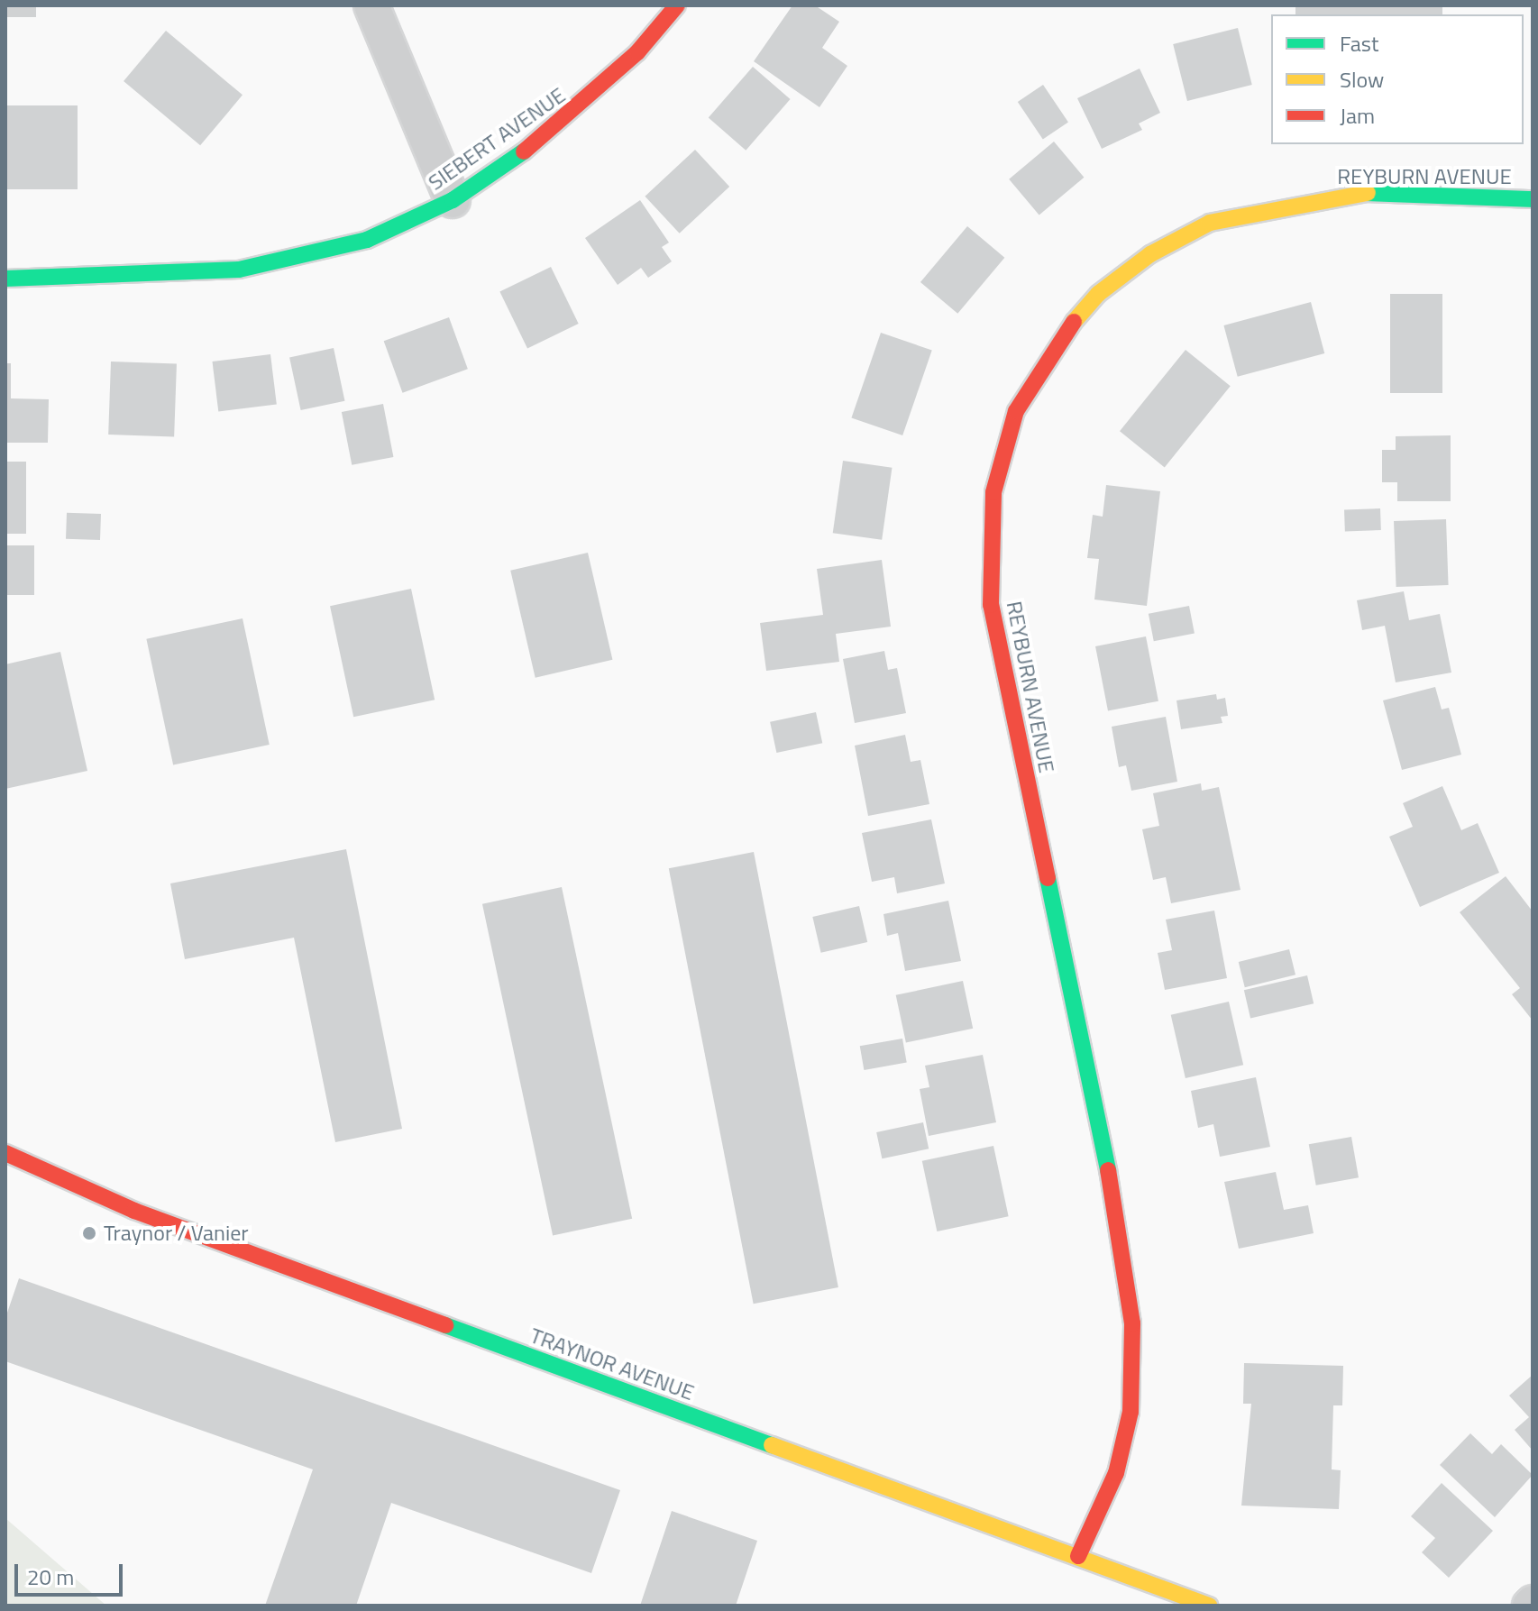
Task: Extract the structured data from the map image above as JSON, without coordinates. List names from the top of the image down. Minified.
{"streets":{"street":["SIEBERT AVENUE","REYBURN AVENUE","TRAYNOR AVENUE"]},"crossings":[["REYBURN AVENUE","TRAYNOR AVENUE"]],"places":["Traynor / Vanier"],"legend":["Fast","Slow","Jam"],"scale_bar":"20 m"}
